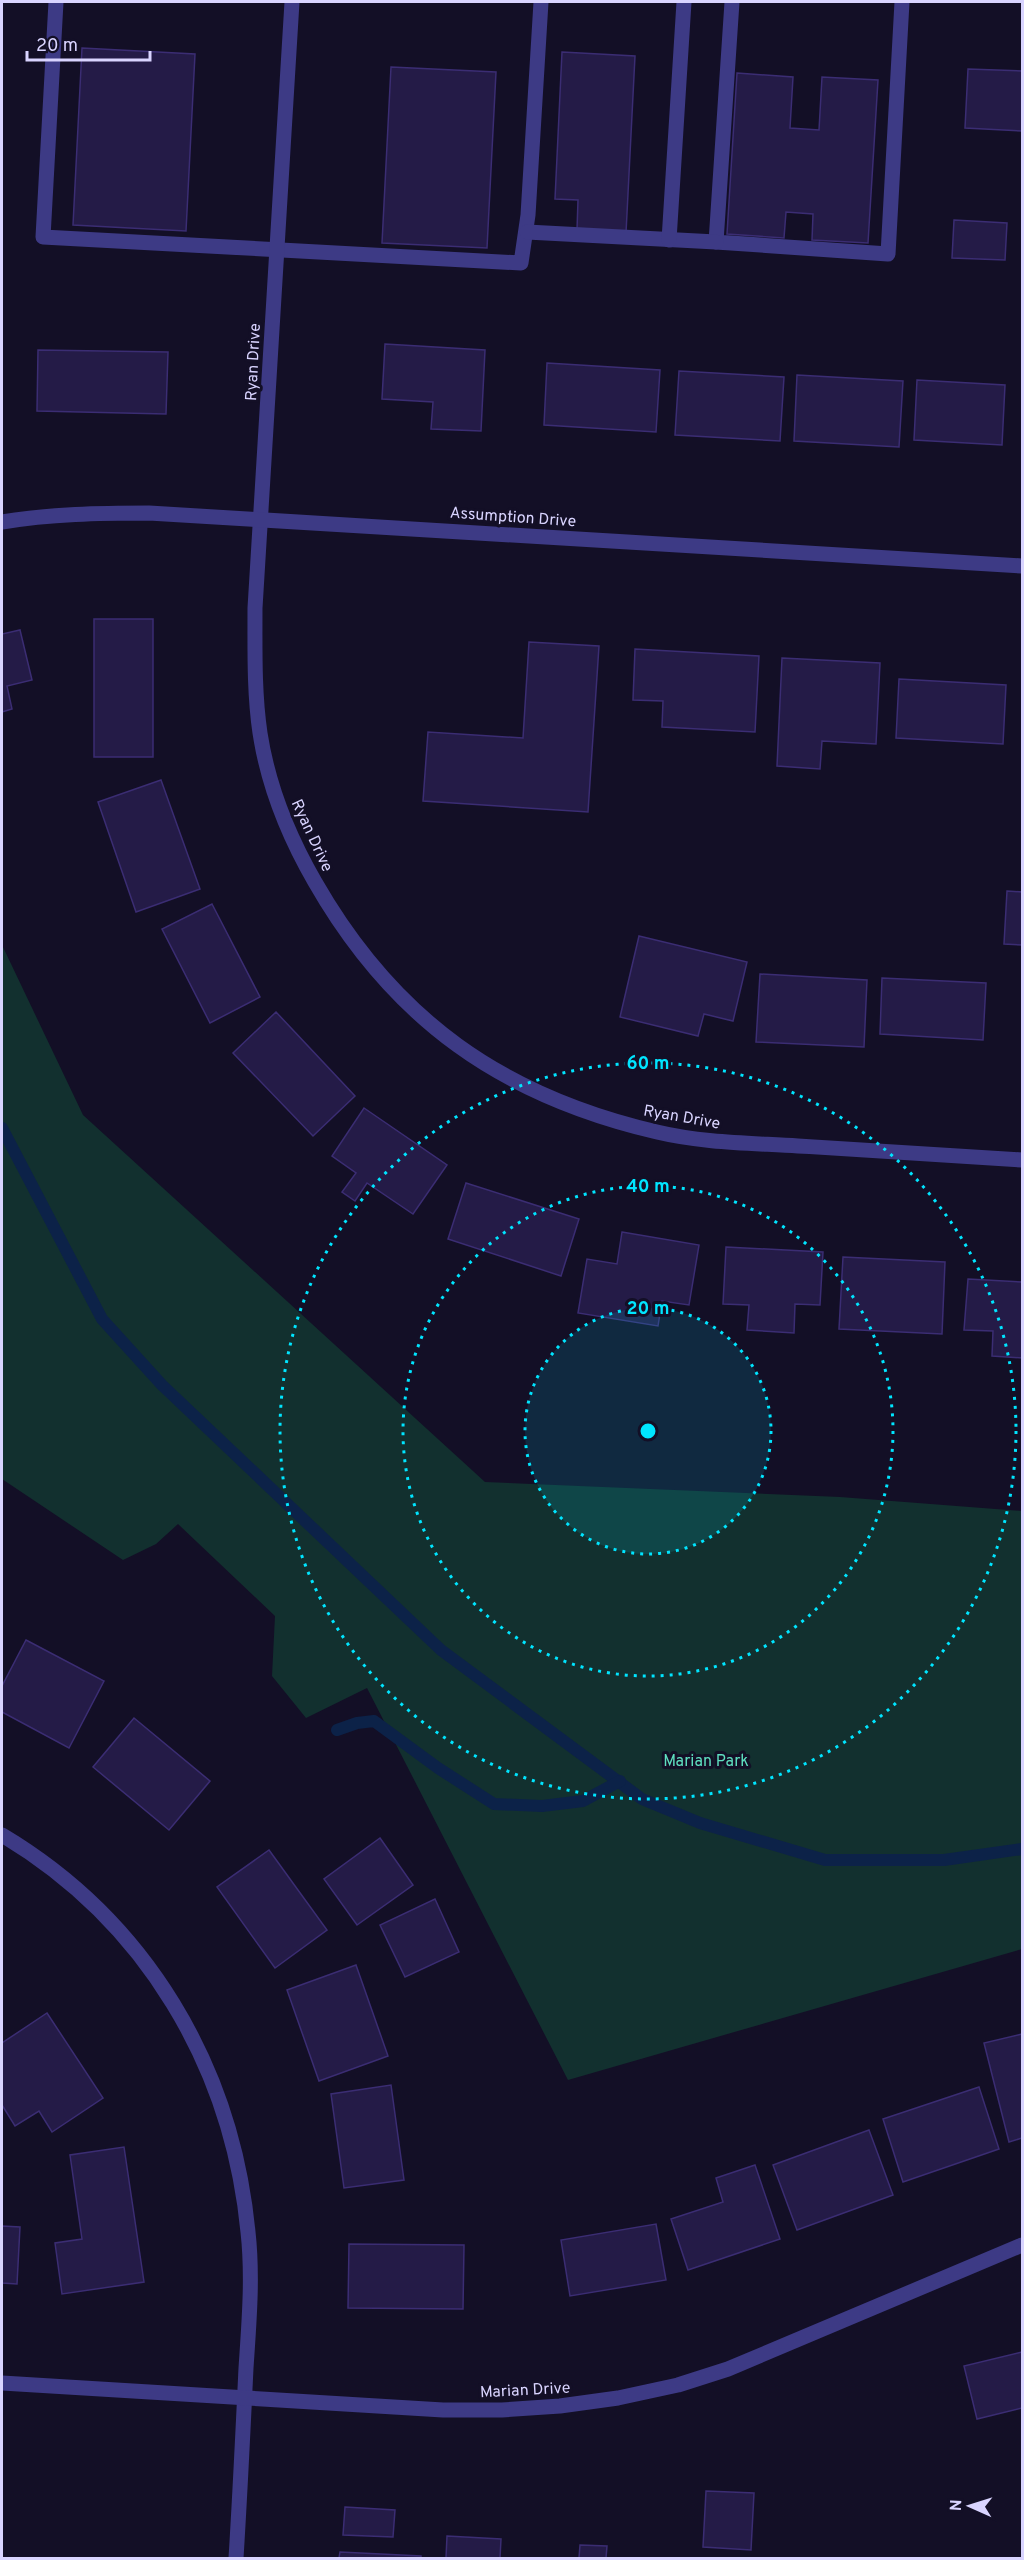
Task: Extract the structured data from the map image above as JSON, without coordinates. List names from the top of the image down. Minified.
{"streets":{"street":["Ryan Drive","Assumption Drive","Marian Drive"]},"crossings":[["Ryan Drive","Assumption Drive"]],"parks":["Marian Park"],"scale_bar":"20 m","north":"left","rings":["60 m","40 m","20 m"]}
